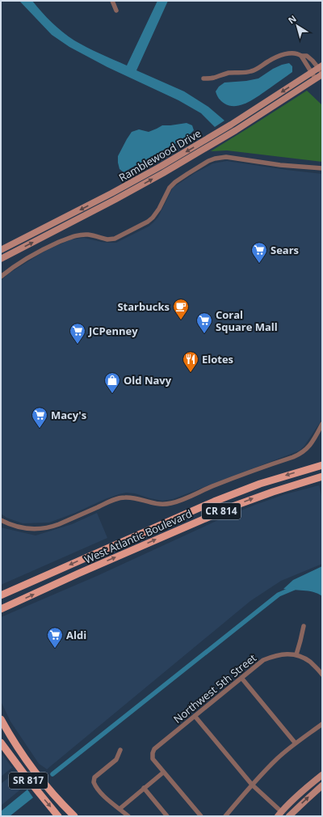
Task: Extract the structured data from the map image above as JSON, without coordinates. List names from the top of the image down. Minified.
{"streets":{"main road":["CR 814","West Atlantic Boulevard","SR 817"],"street":["Ramblewood Drive","Northwest 5th Street"]},"places":{"supermarket":["Sears","Coral Square Mall","JCPenney","Macy's","Aldi"],"cafe":["Starbucks"],"restaurant":["Elotes"],"shop":["Old Navy"]},"north":"top left"}
